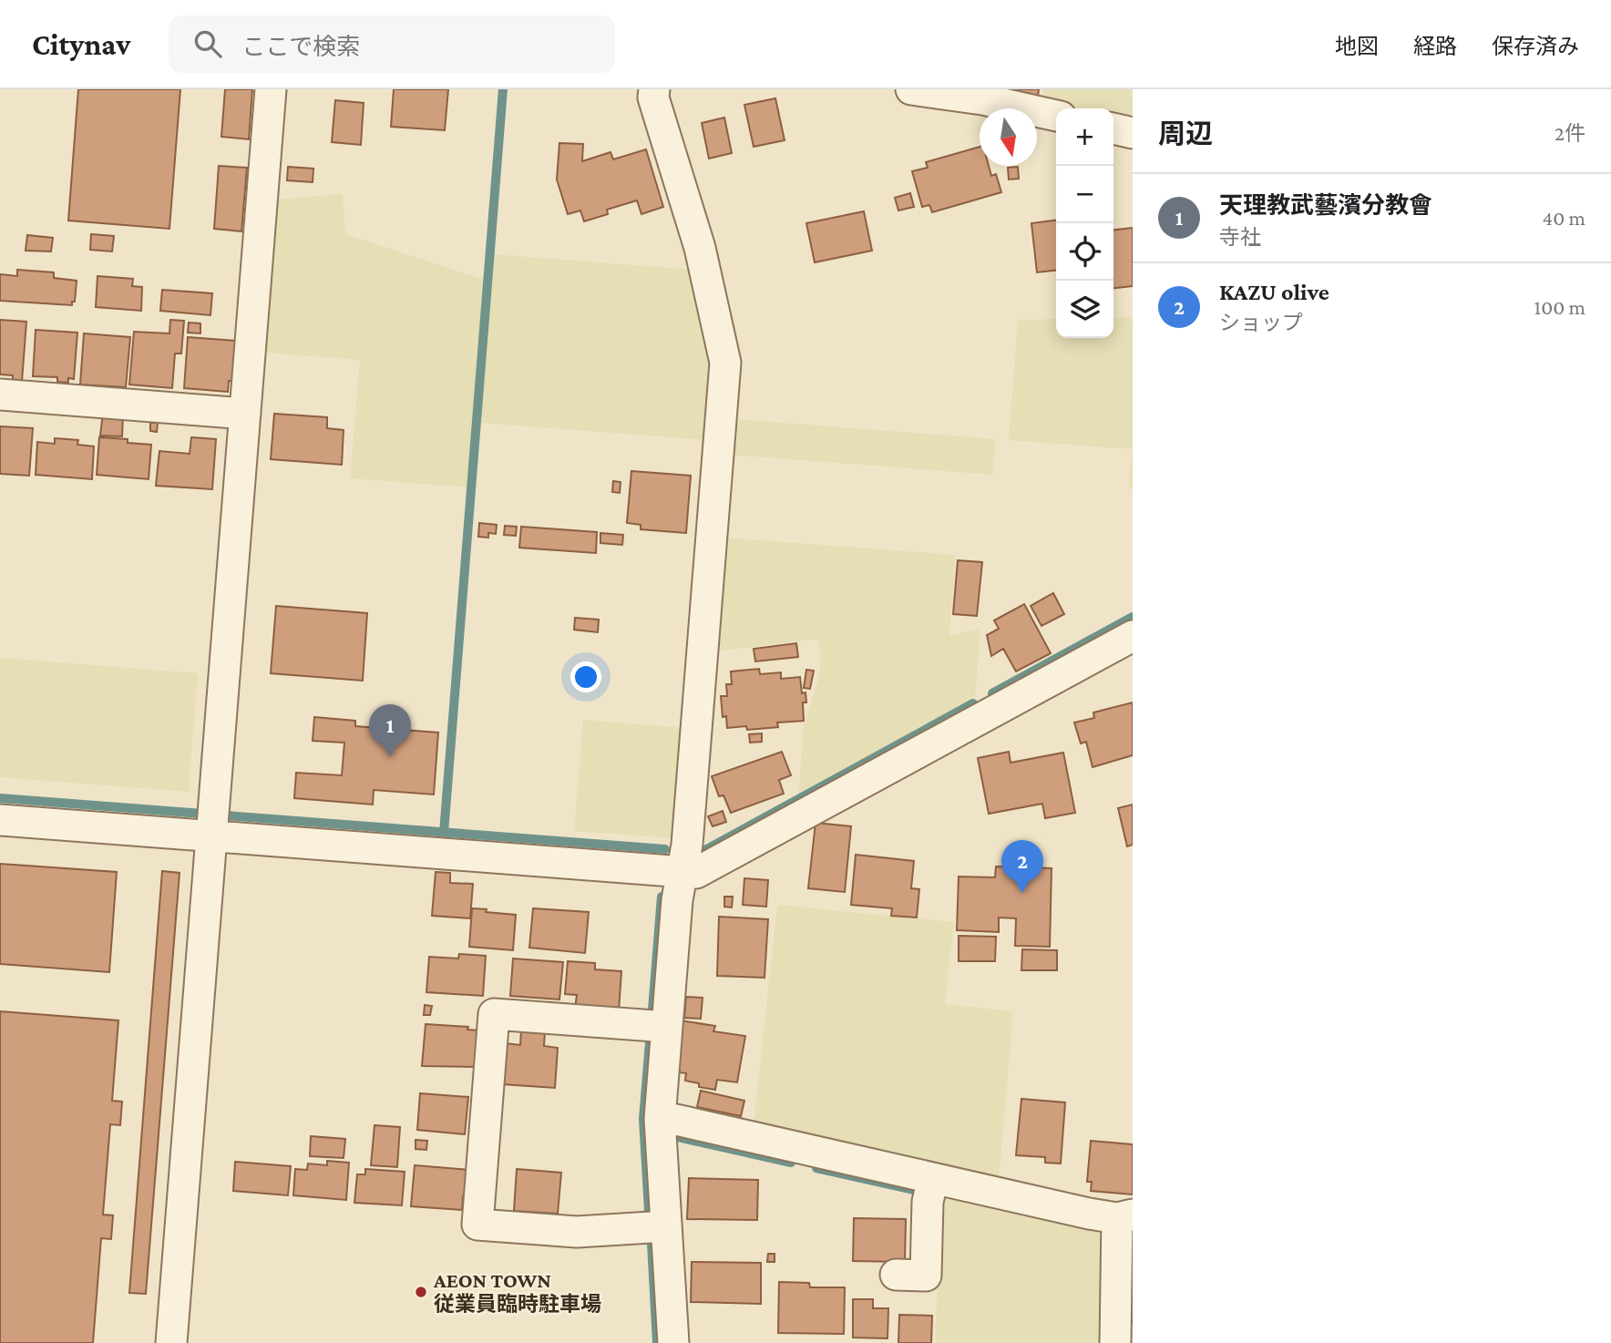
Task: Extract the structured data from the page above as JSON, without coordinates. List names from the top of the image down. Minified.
{"places":["AEON TOWN 従業員臨時駐車場"],"north":"bottom","page":{"header":"Citynav","search":"ここで検索","nav":["地図","経路","保存済み"],"heading":["周辺","2件"],"map_buttons":["+","−"],"list":[{"mark":"1","name":"天理教武藝濱分教會","note":"寺社","value":"40 m"},{"mark":"2","name":"KAZU olive","note":"ショップ","value":"100 m"}],"pins":["1","2"]}}
